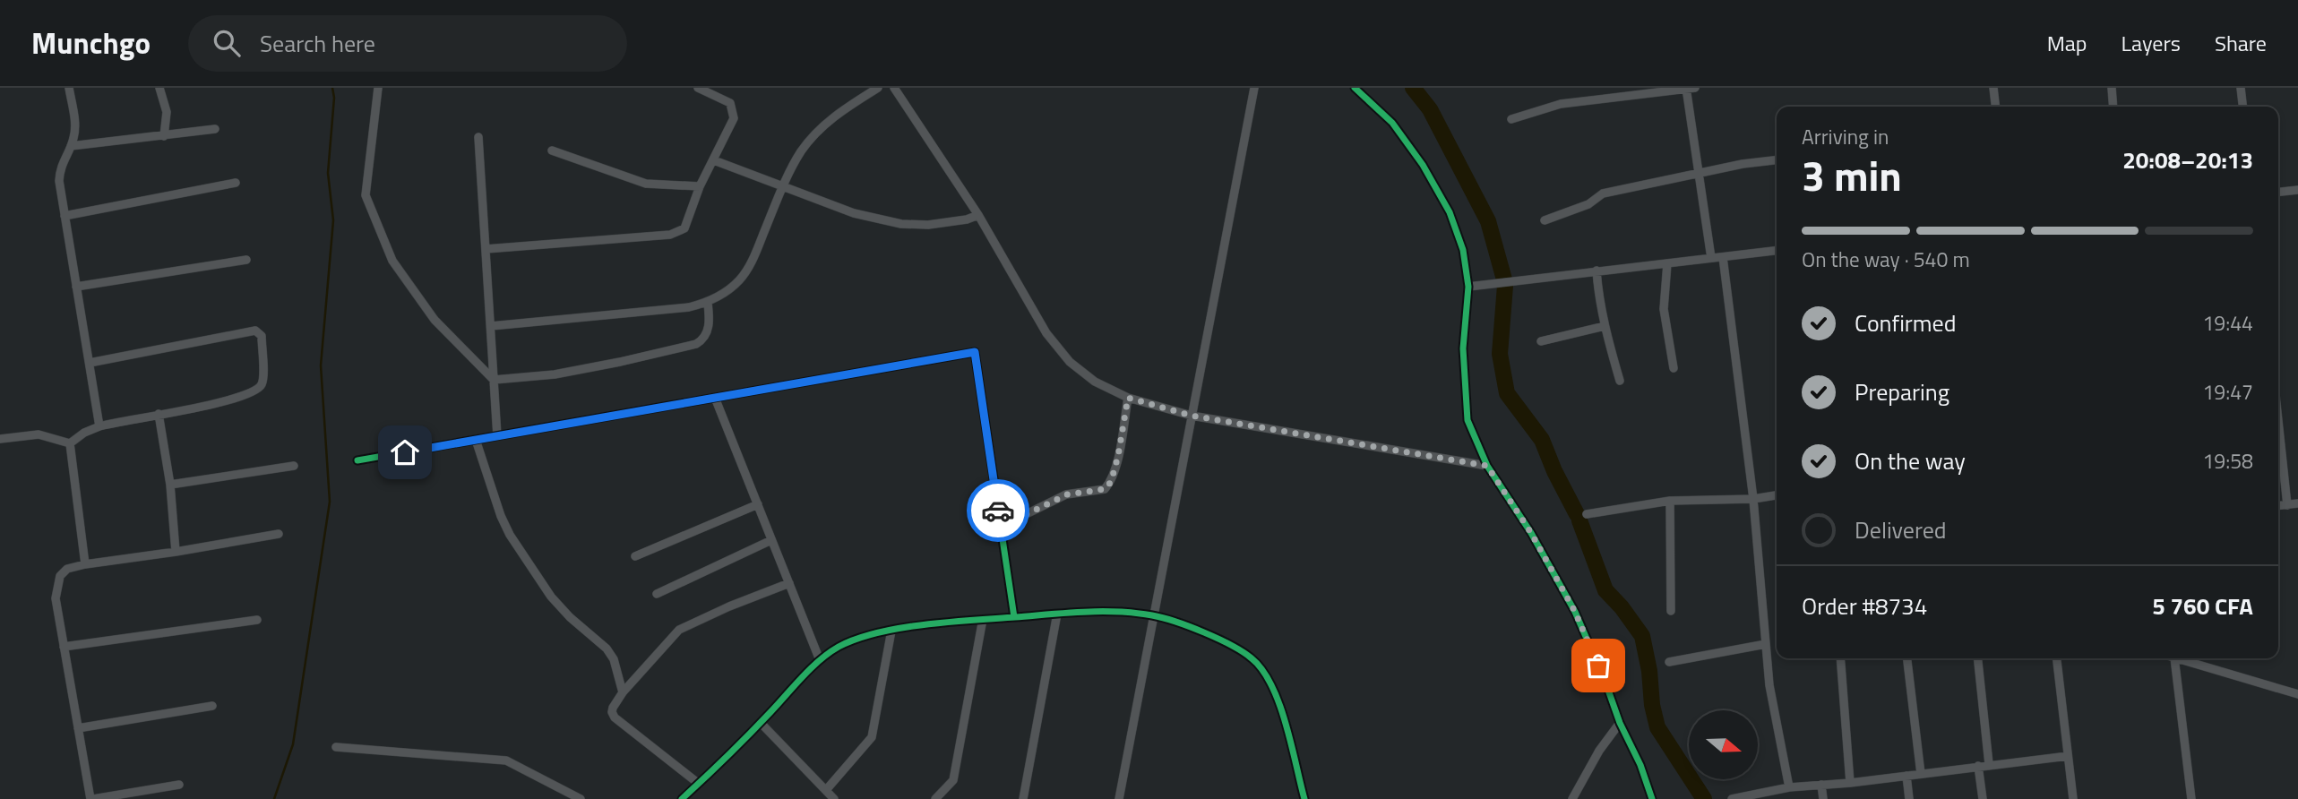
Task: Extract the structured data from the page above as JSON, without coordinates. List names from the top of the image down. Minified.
{"north":"right","page":{"header":"Munchgo","search":"Search here","nav":["Map","Layers","Share"],"heading":["3 min","Arriving in","20:08–20:13"],"panel":["Order #8734","5 760 CFA"],"bar":"On the way · 540 m","list":[["Confirmed","19:44"],["Preparing","19:47"],["On the way","19:58"],"Delivered"]}}
